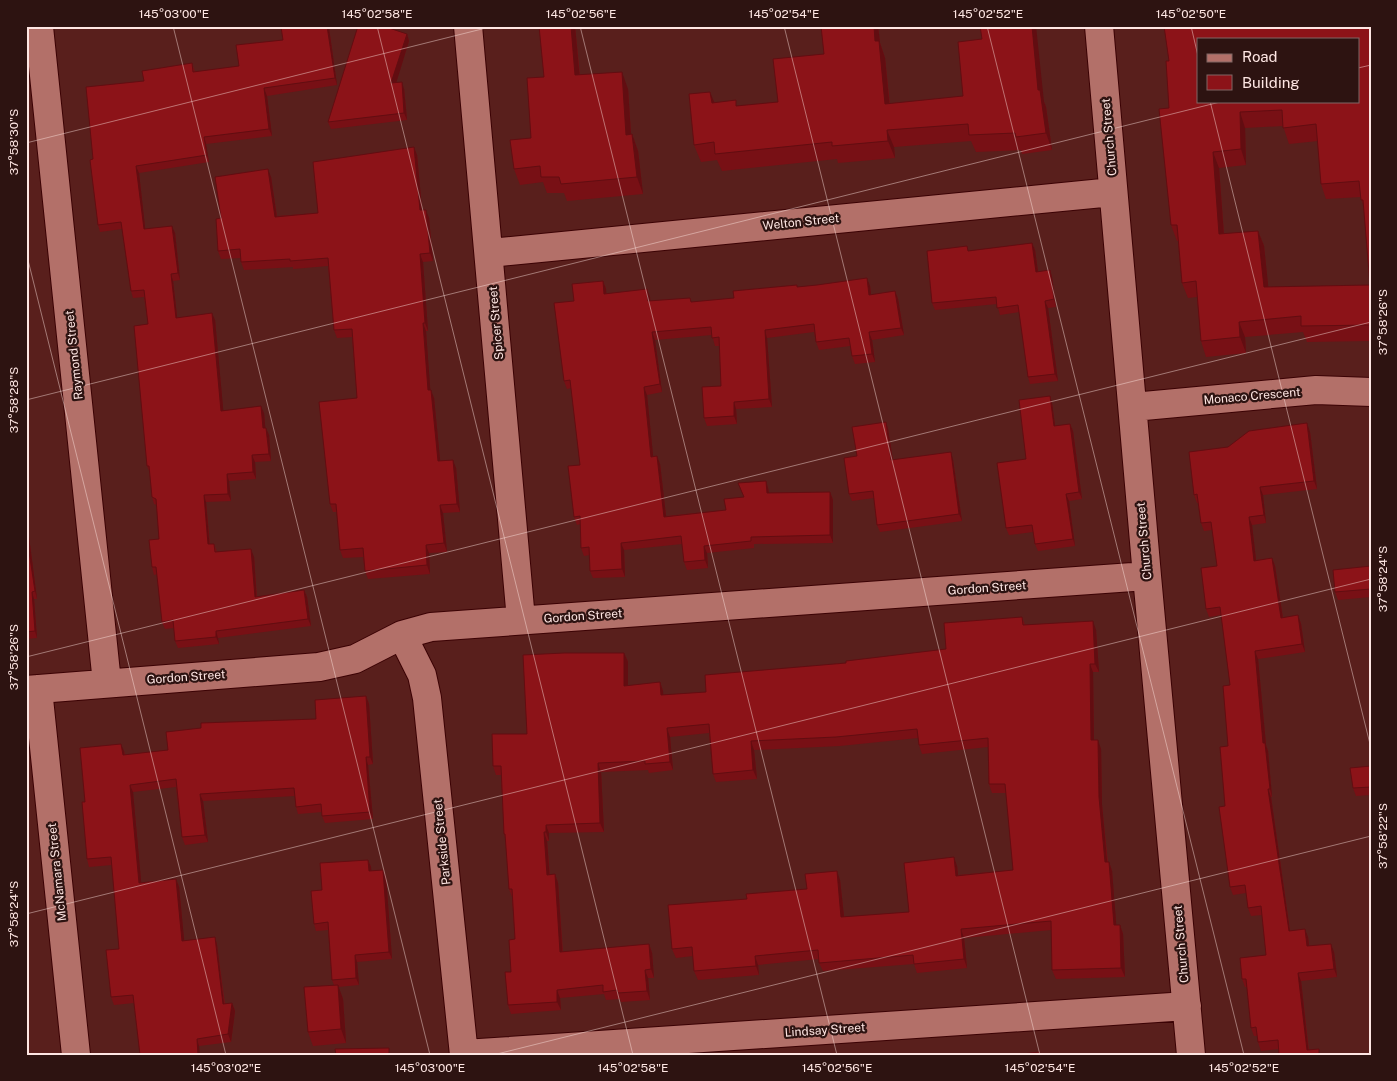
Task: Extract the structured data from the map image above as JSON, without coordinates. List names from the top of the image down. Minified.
{"streets":{"street":["Church Street","Welton Street","Spicer Street","Raymond Street","Monaco Crescent","Gordon Street","Parkside Street","McNamara Street","Lindsay Street"]},"crossings":[["Church Street","Welton Street"],["Church Street","Monaco Crescent"],["Church Street","Gordon Street"],["Church Street","Lindsay Street"],["Welton Street","Spicer Street"],["Spicer Street","Gordon Street"],["Raymond Street","Gordon Street"],["Gordon Street","Parkside Street"],["Gordon Street","McNamara Street"],["Parkside Street","Lindsay Street"]],"legend":["Road","Building"],"coordinates":["145°03'00\"E","145°02'58\"E","145°02'56\"E","145°02'54\"E","145°02'52\"E","145°02'50\"E","37°58'30\"S","37°58'26\"S","37°58'28\"S","37°58'24\"S","37°58'22\"S","145°03'02\"E"]}
